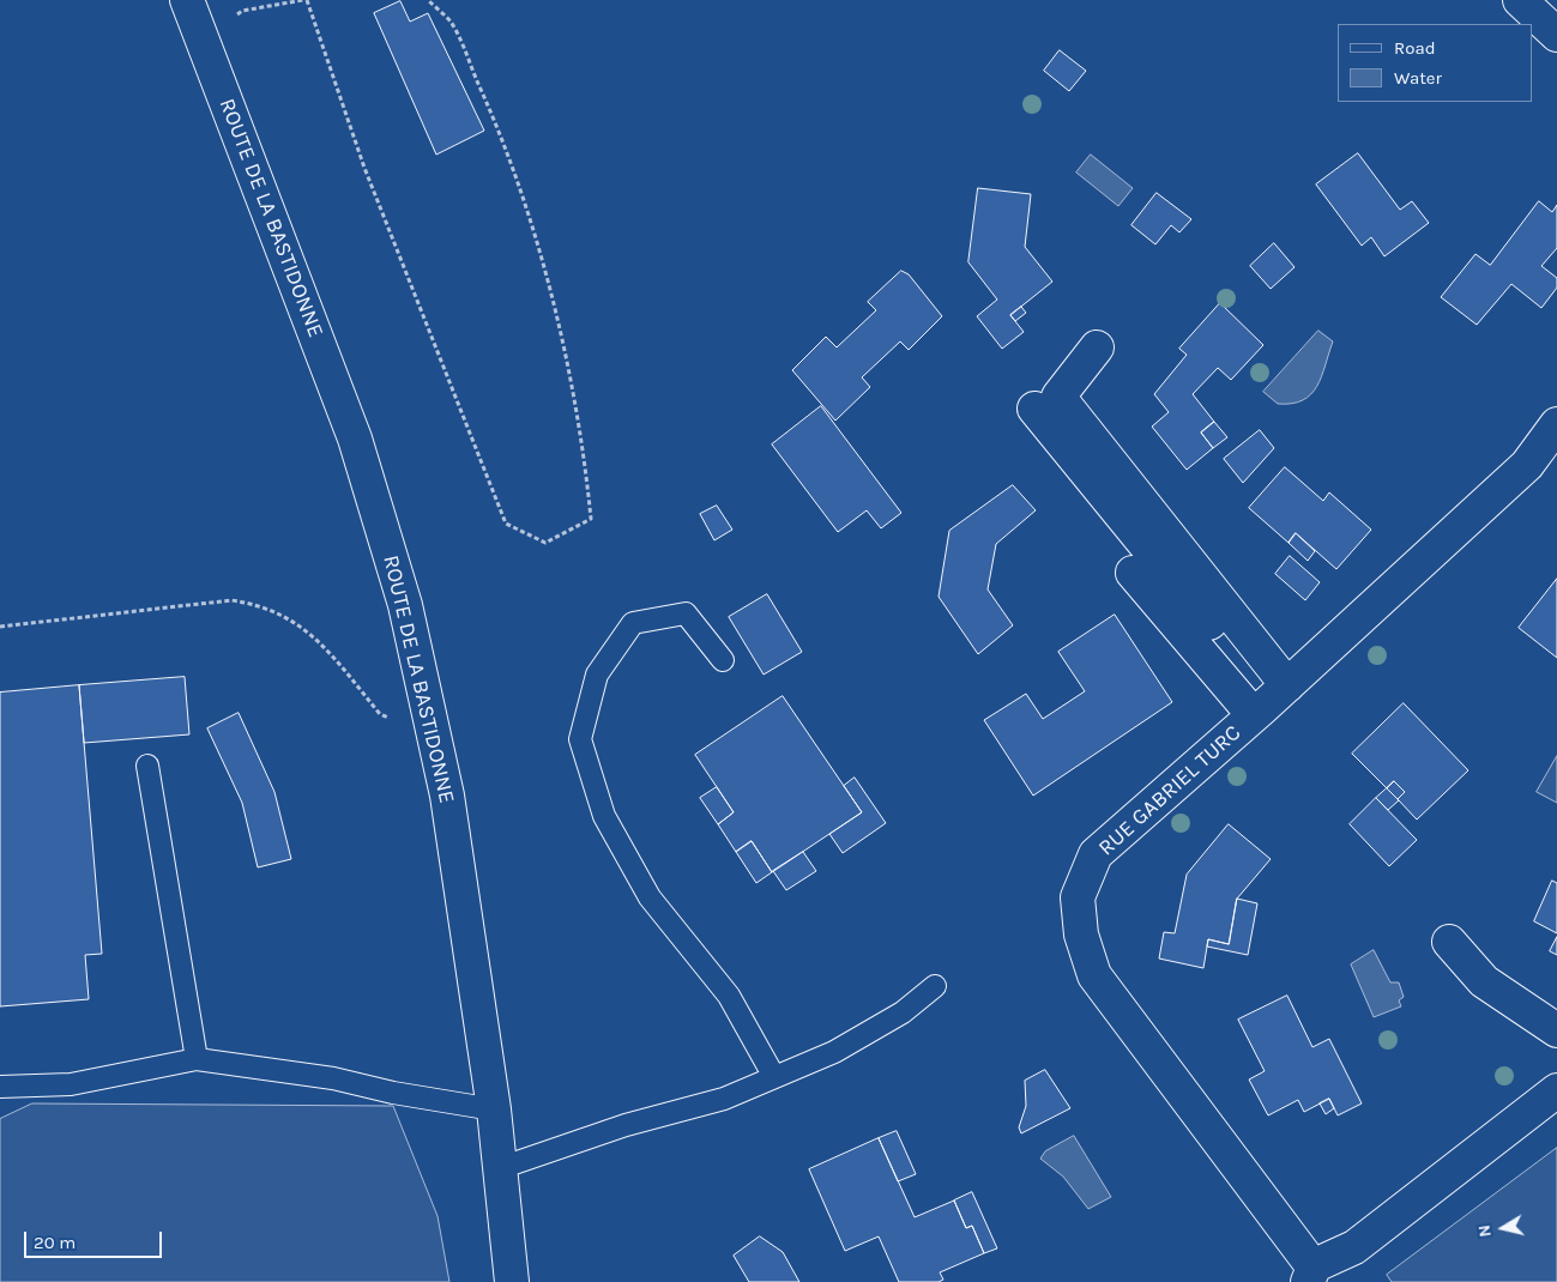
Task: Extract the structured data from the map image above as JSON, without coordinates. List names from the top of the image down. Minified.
{"streets":{"street":["ROUTE DE LA BASTIDONNE","RUE GABRIEL TURC"]},"legend":["Road","Water"],"scale_bar":"20 m","north":"left"}
